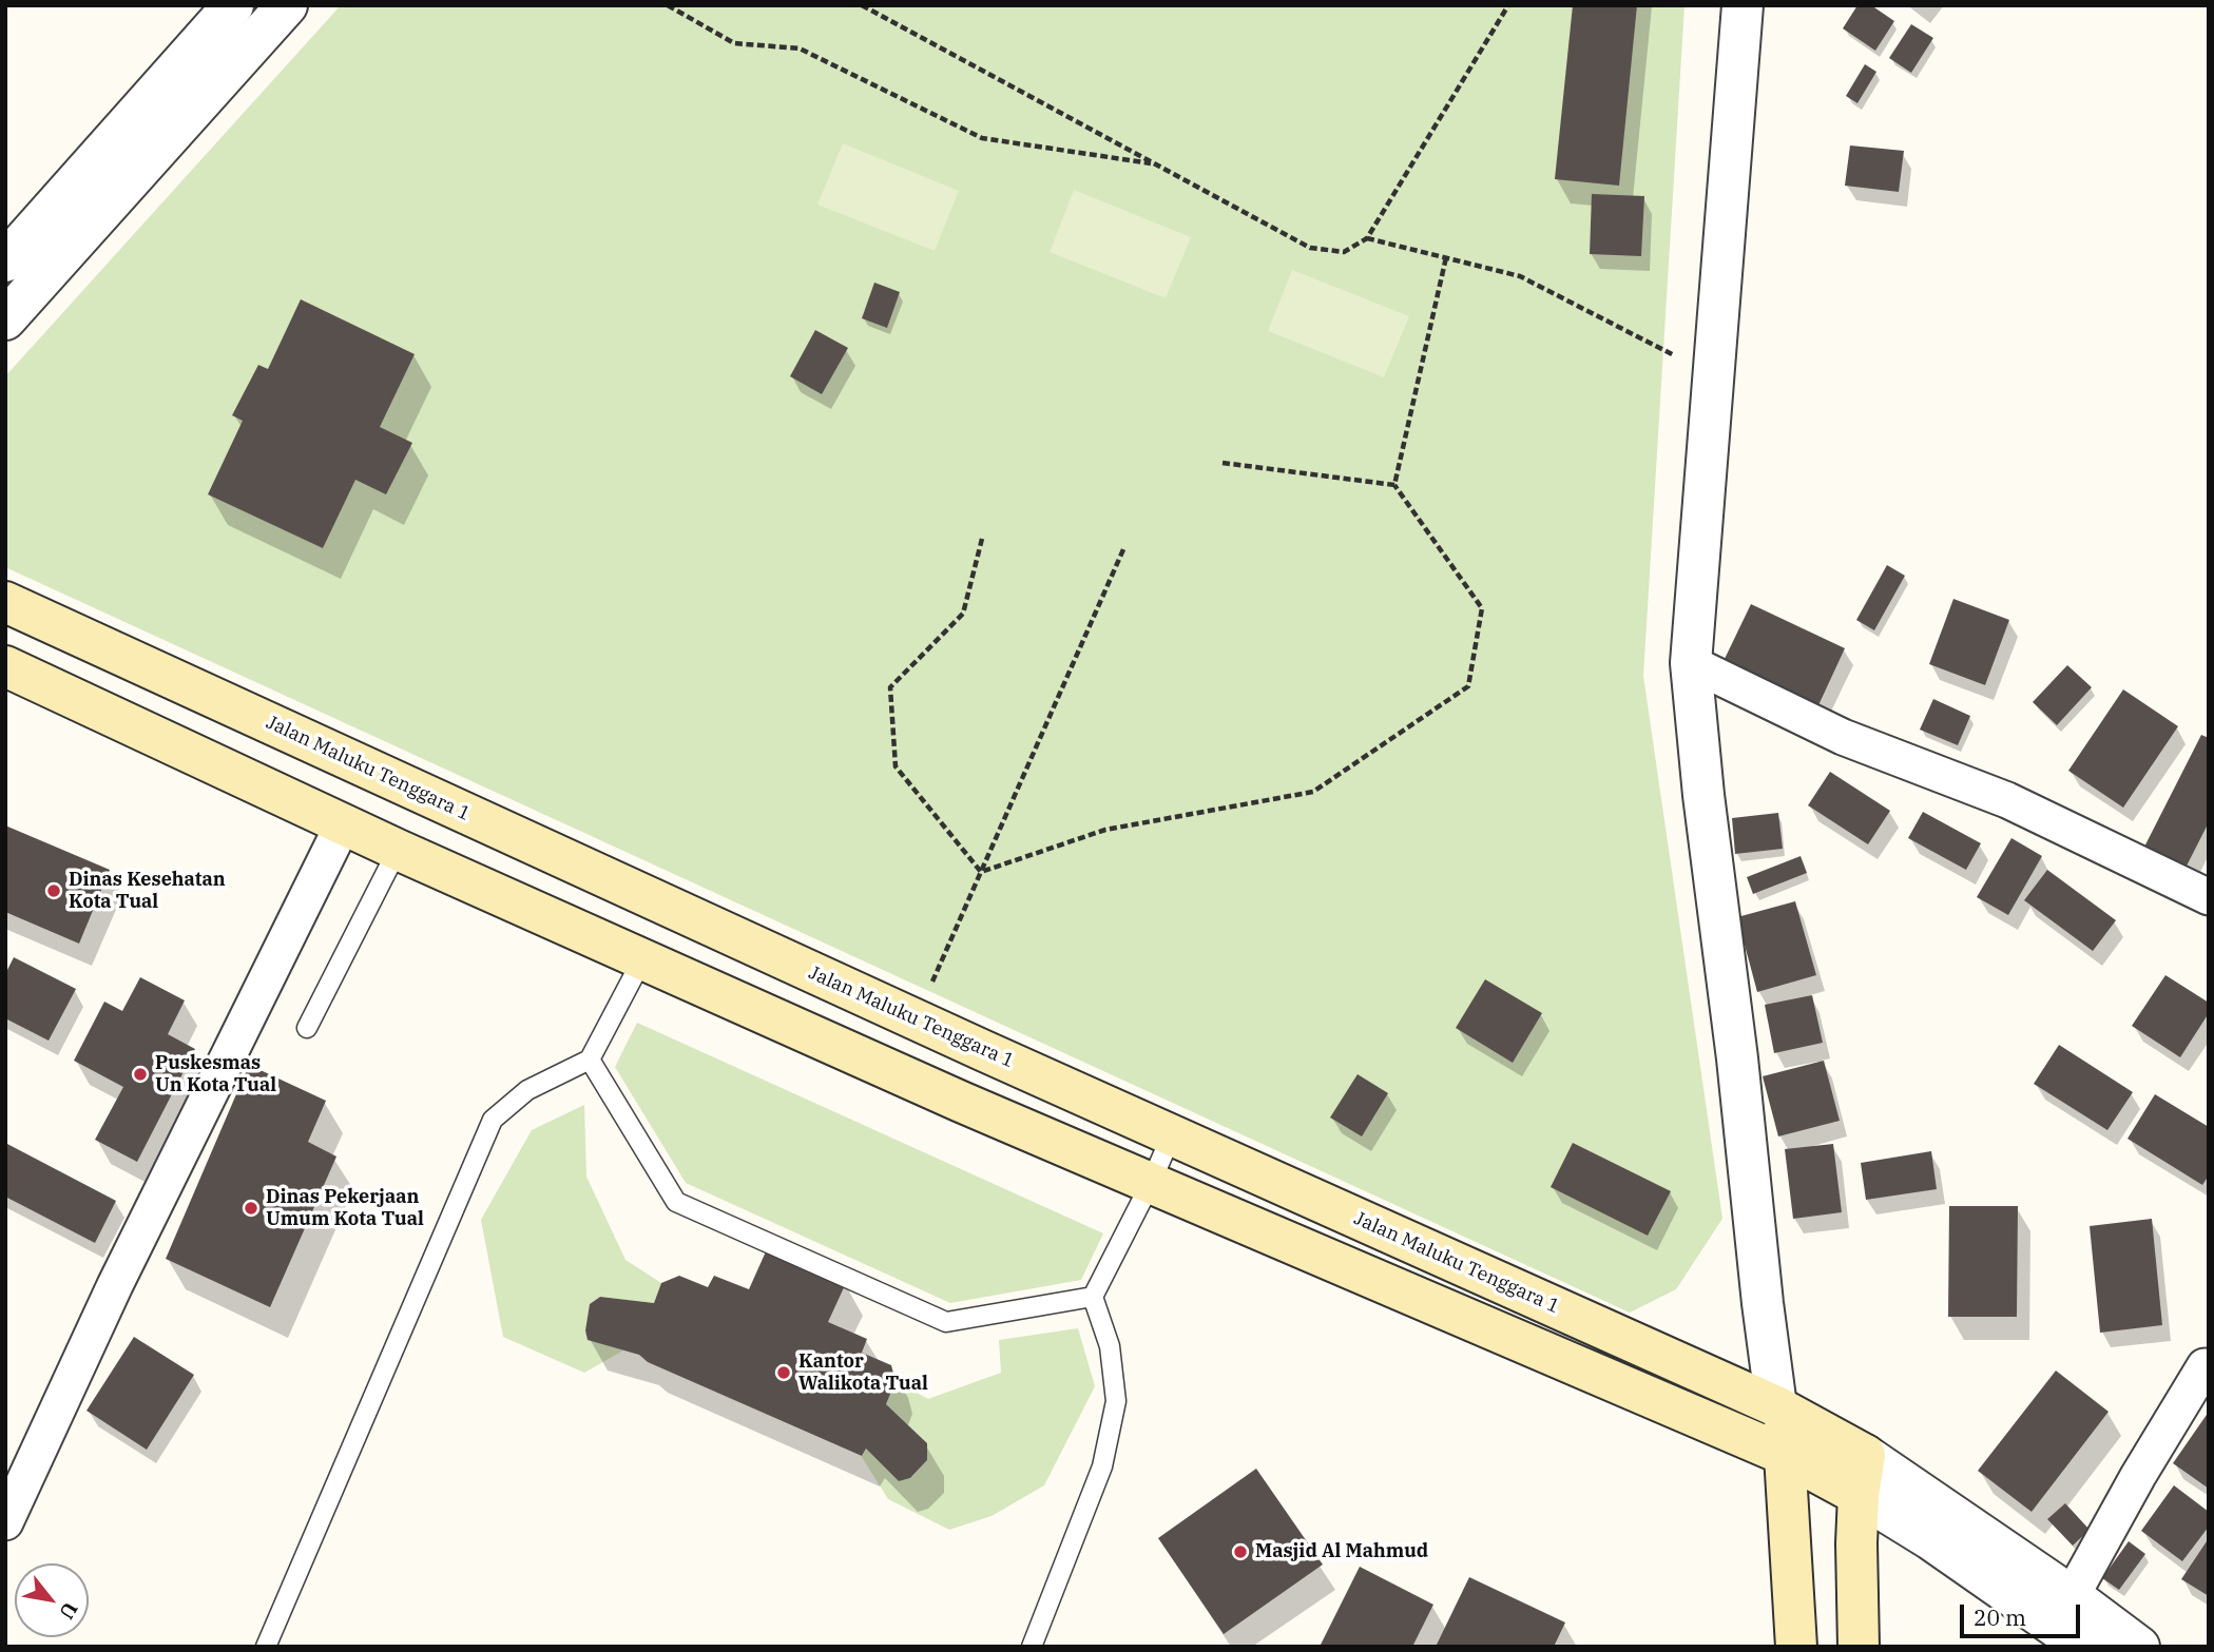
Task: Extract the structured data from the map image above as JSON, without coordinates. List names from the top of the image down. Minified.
{"streets":{"main road":["Jalan Maluku Tenggara 1"]},"places":["Dinas Kesehatan Kota Tual","Puskesmas Un Kota Tual","Dinas Pekerjaan Umum Kota Tual","Kantor Walikota Tual","Masjid Al Mahmud"],"scale_bar":"20 m","north":"bottom right"}
